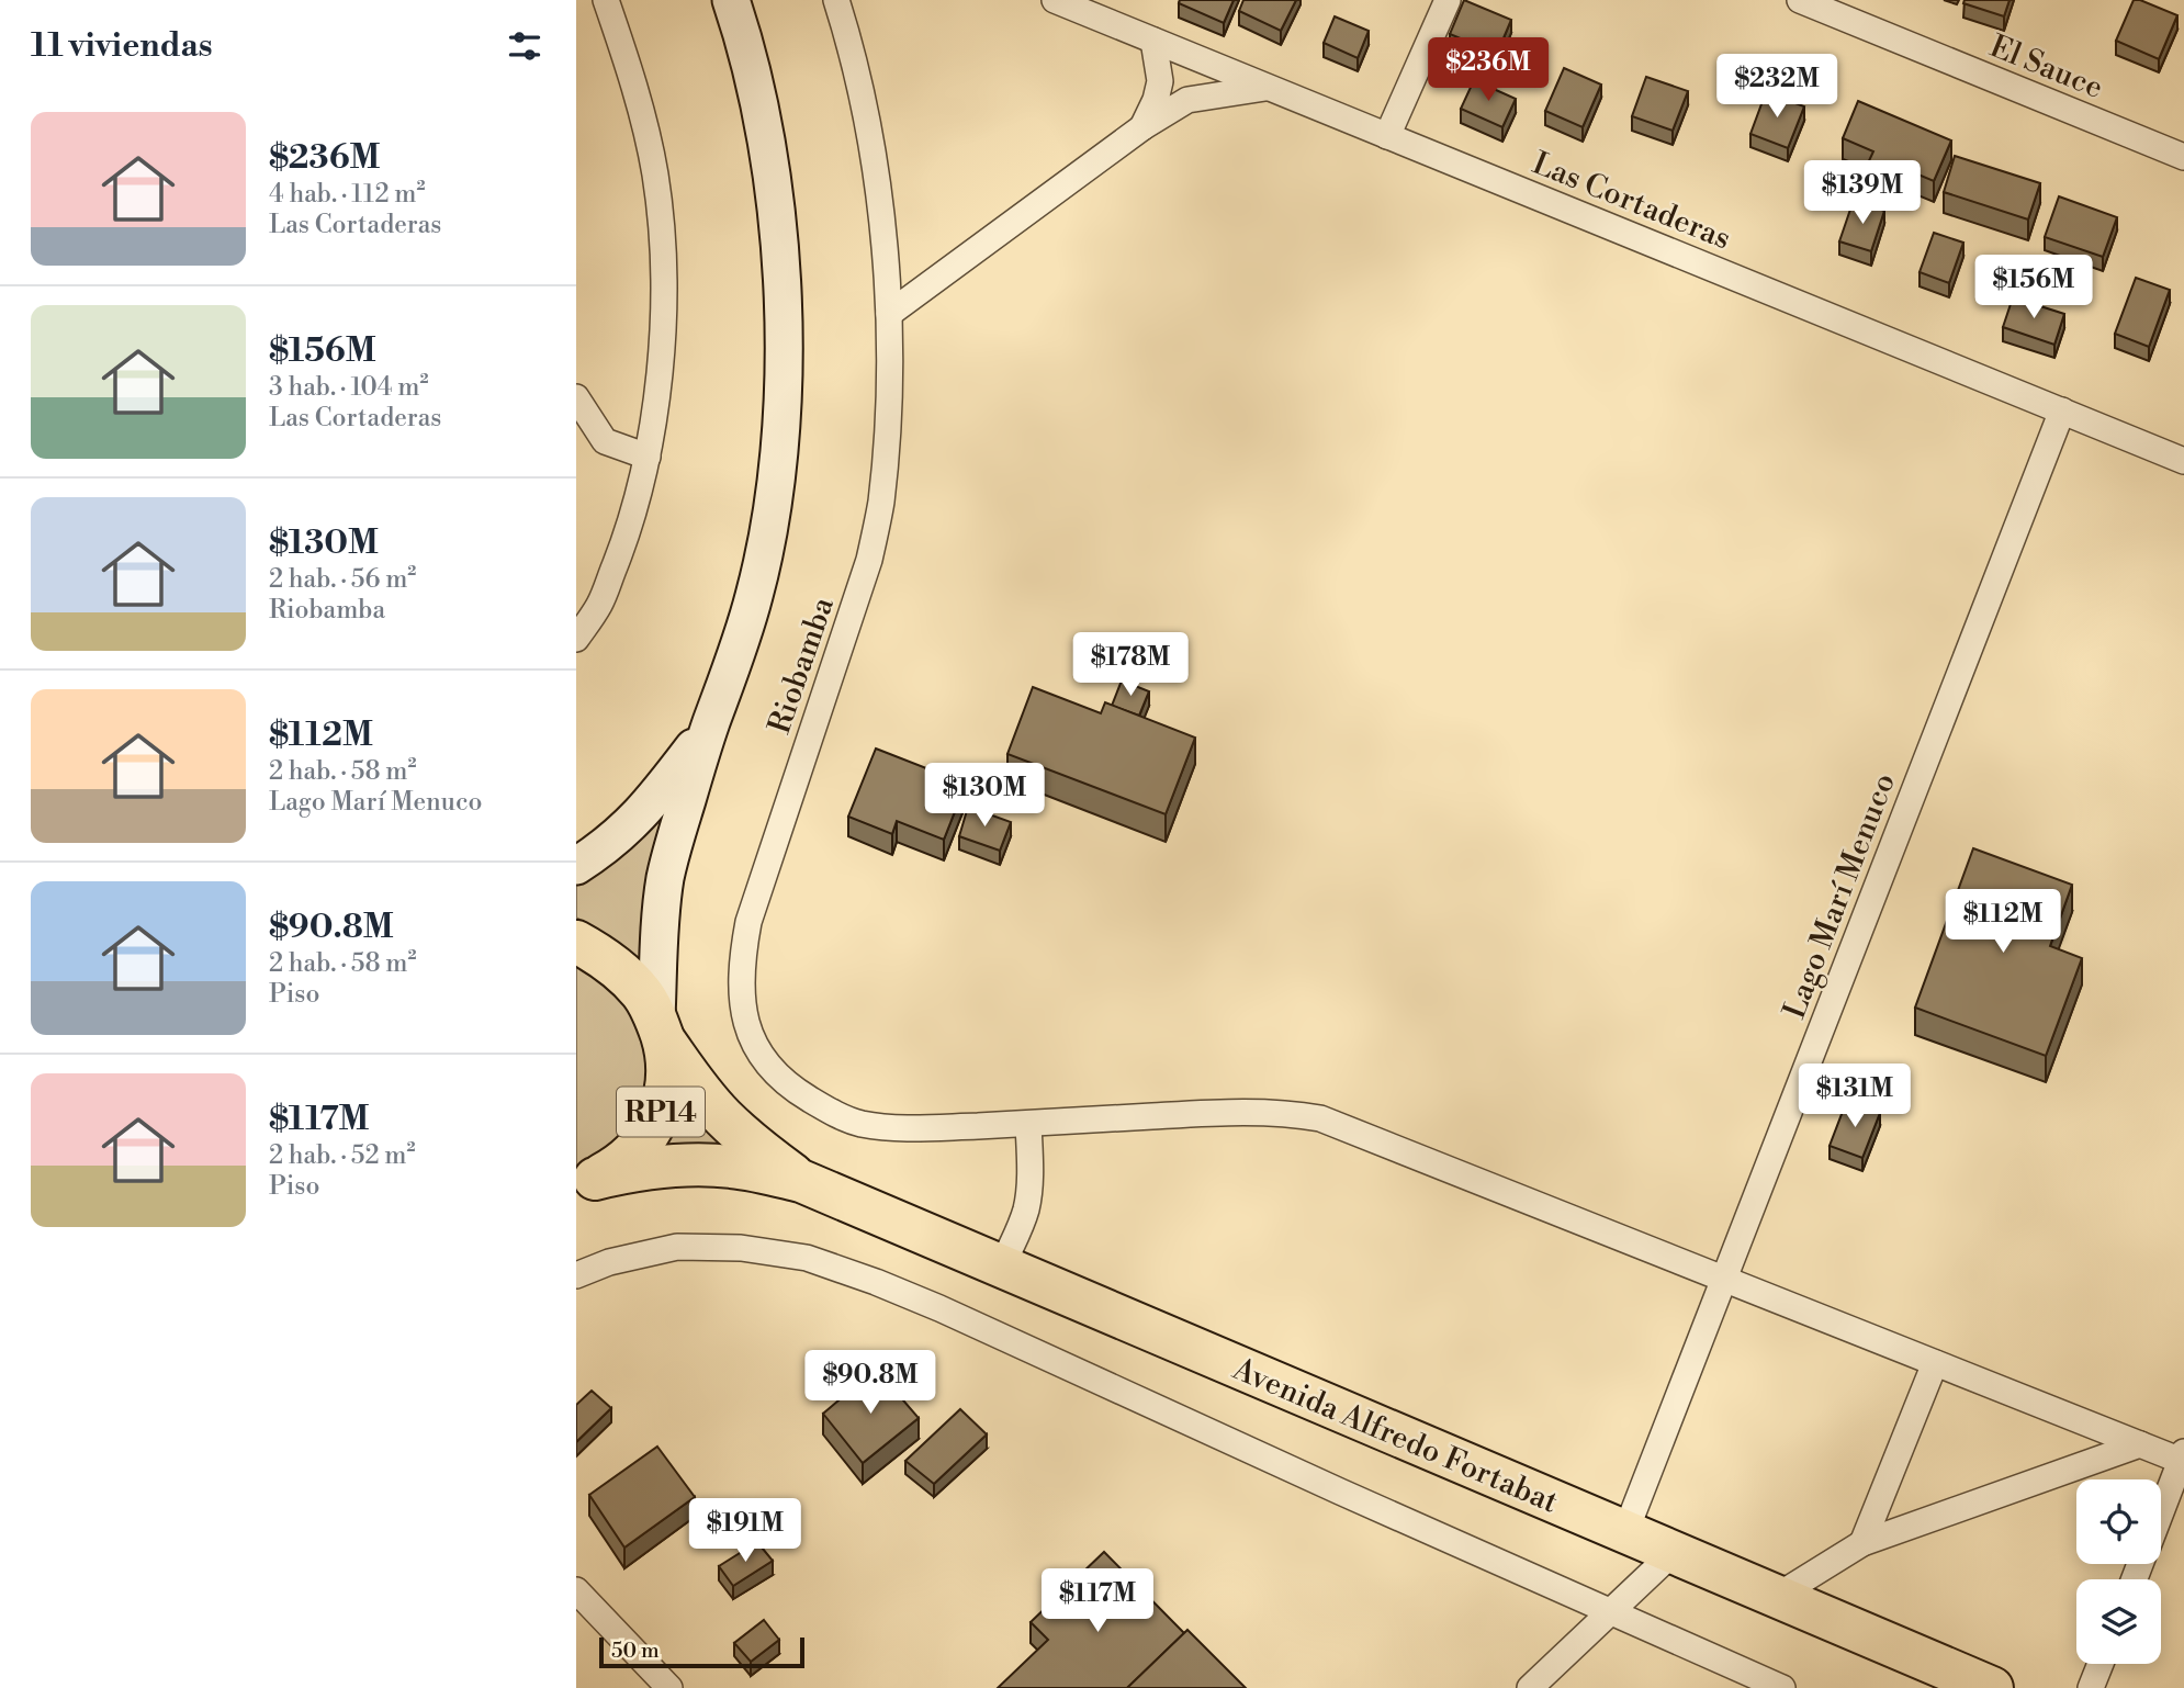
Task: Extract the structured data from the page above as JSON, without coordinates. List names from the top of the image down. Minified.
{"streets":{"highway":["RP14","Avenida Alfredo Fortabat"],"street":["El Sauce","Las Cortaderas","Riobamba","Lago Marí Menuco"]},"crossings":[["Las Cortaderas","Lago Marí Menuco"],["Riobamba","Lago Marí Menuco"],["Lago Marí Menuco","Avenida Alfredo Fortabat"],["RP14","Avenida Alfredo Fortabat"]],"scale_bar":"50 m","page":{"heading":"11 viviendas","price":["$236M","$232M","$139M","$156M","$178M","$130M","$112M","$131M","$90.8M","$191M","$117M"],"list":[{"name":"$236M","note":"4 hab. · 112 m² · Las Cortaderas"},{"name":"$156M","note":"3 hab. · 104 m² · Las Cortaderas"},{"name":"$130M","note":"2 hab. · 56 m² · Riobamba"},{"name":"$112M","note":"2 hab. · 58 m² · Lago Marí Menuco"},{"name":"$90.8M","note":"2 hab. · 58 m² · Piso"},{"name":"$117M","note":"2 hab. · 52 m² · Piso"}],"scale":"50 m"}}
